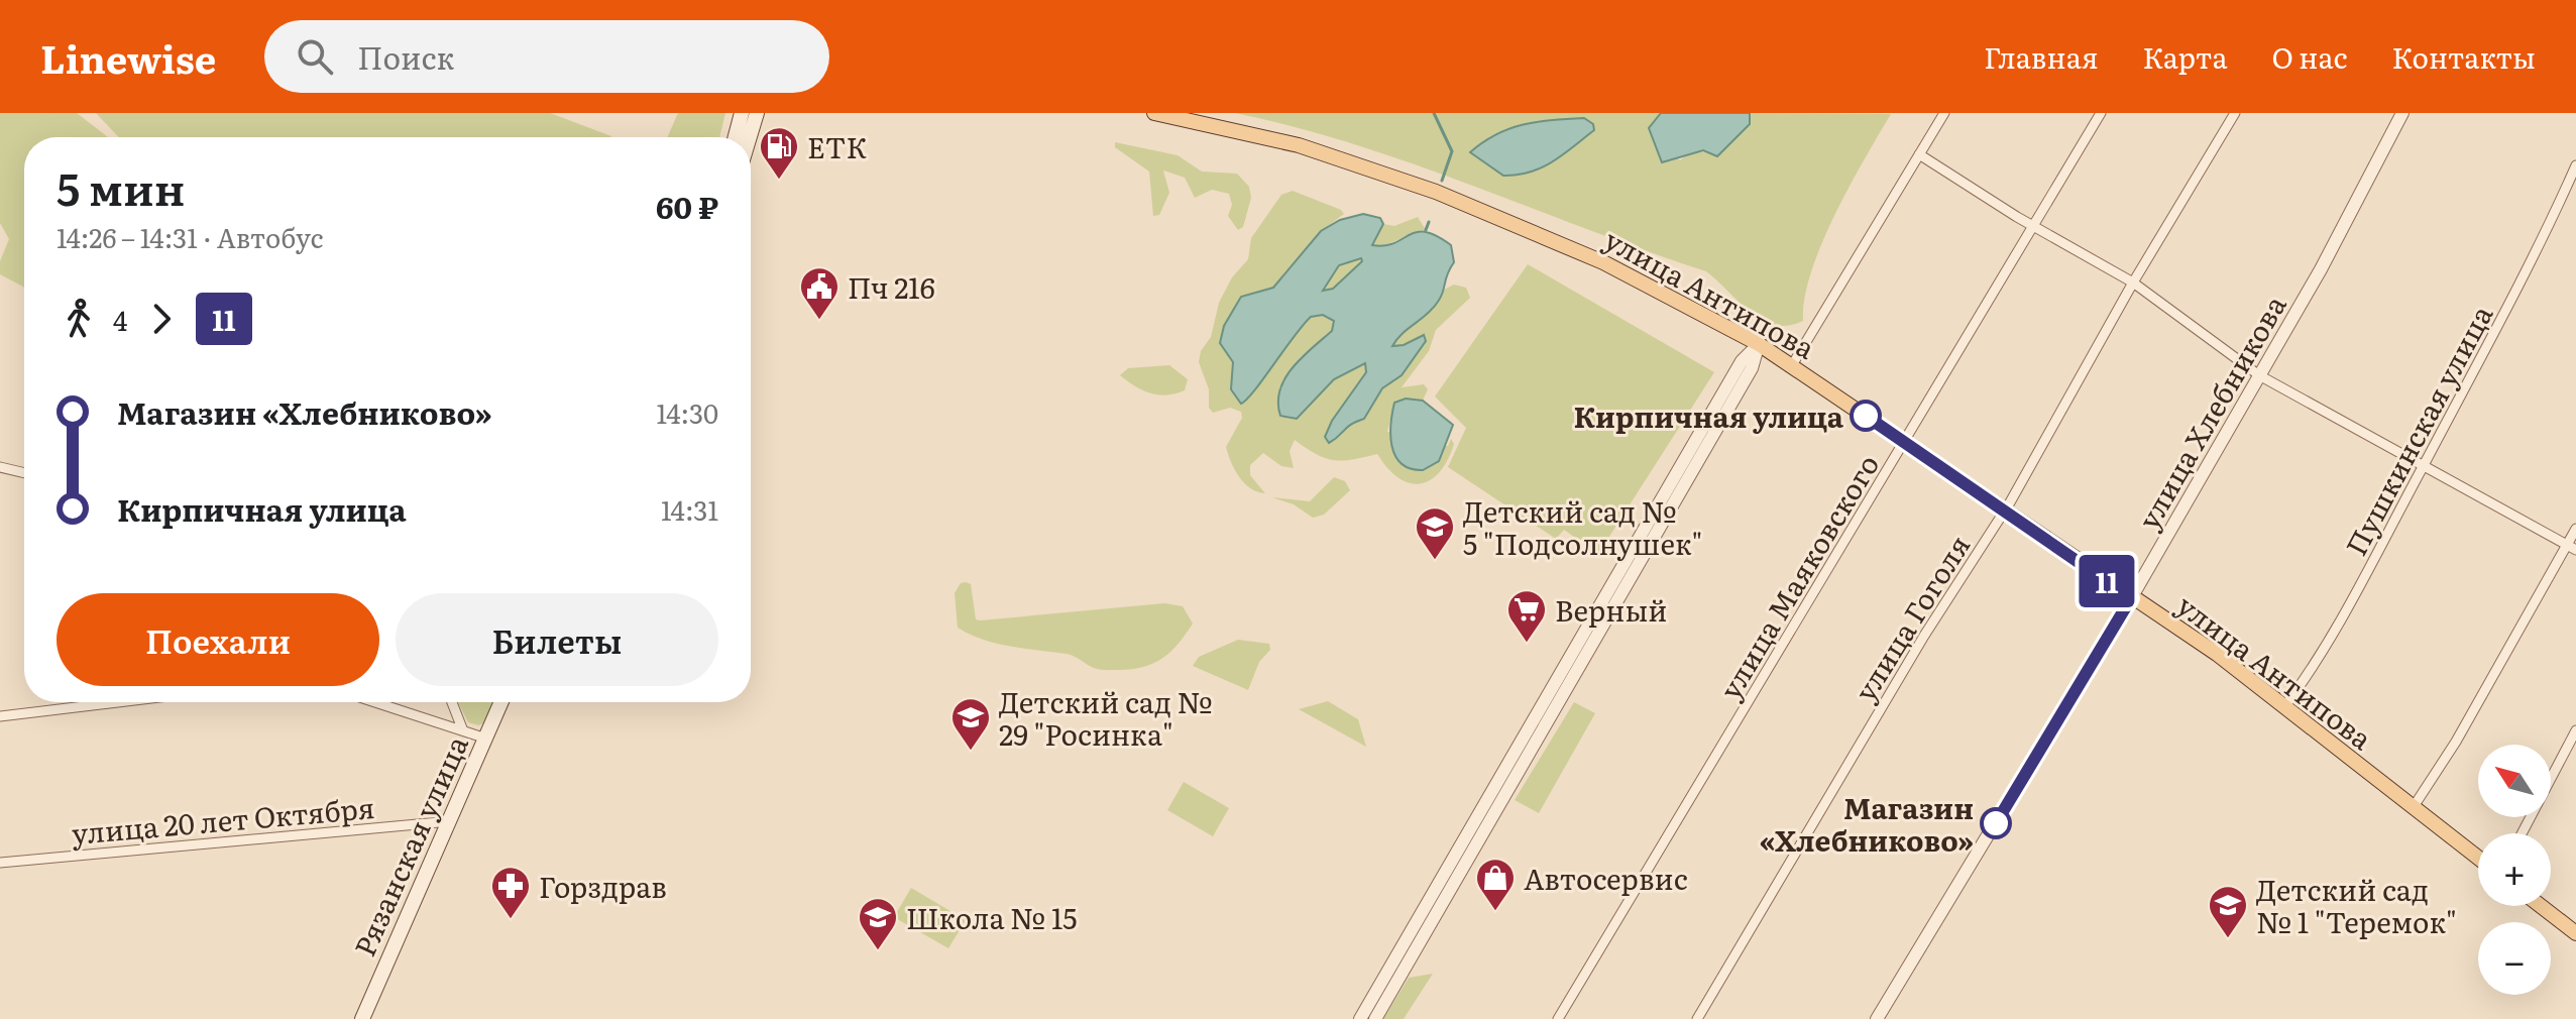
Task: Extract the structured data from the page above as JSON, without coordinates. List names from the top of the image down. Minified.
{"streets":{"main road":["улица Антипова","Рязанская улица"],"street":["улица Хлебникова","Пушкинская улица","улица Маяковского","улица Гоголя","улица 20 лет Октября"]},"crossings":[["улица Антипова","улица Хлебникова"],["улица Антипова","Пушкинская улица"],["улица Антипова","улица Маяковского"],["улица Антипова","улица Гоголя"],["улица 20 лет Октября","Рязанская улица"]],"places":{"fuel station":["ЕТК"],"public building":["Пч 216"],"other":["Кирпичная улица","Магазин «Хлебниково»"],"school or university":["Детский сад № 5 \"Подсолнушек\"","Детский сад № 29 \"Росинка\"","Детский сад № 1 \"Теремок\"","Школа № 15"],"supermarket":["Верный"],"shop":["Автосервис"],"pharmacy":["Горздрав"]},"lines":["bus line 11"],"north":"top left","page":{"header":"Linewise","search":"Поиск","nav":["Главная","Карта","О нас","Контакты"],"on_map":"11","heading":["5 мин","14:26 – 14:31 · Автобус","60 ₽"],"legs":["4","11"],"list":[{"name":"Магазин «Хлебниково»","value":"14:30"},{"name":"Кирпичная улица","value":"14:31"}],"buttons":["Поехали","Билеты"],"map_buttons":["+","−"]}}
